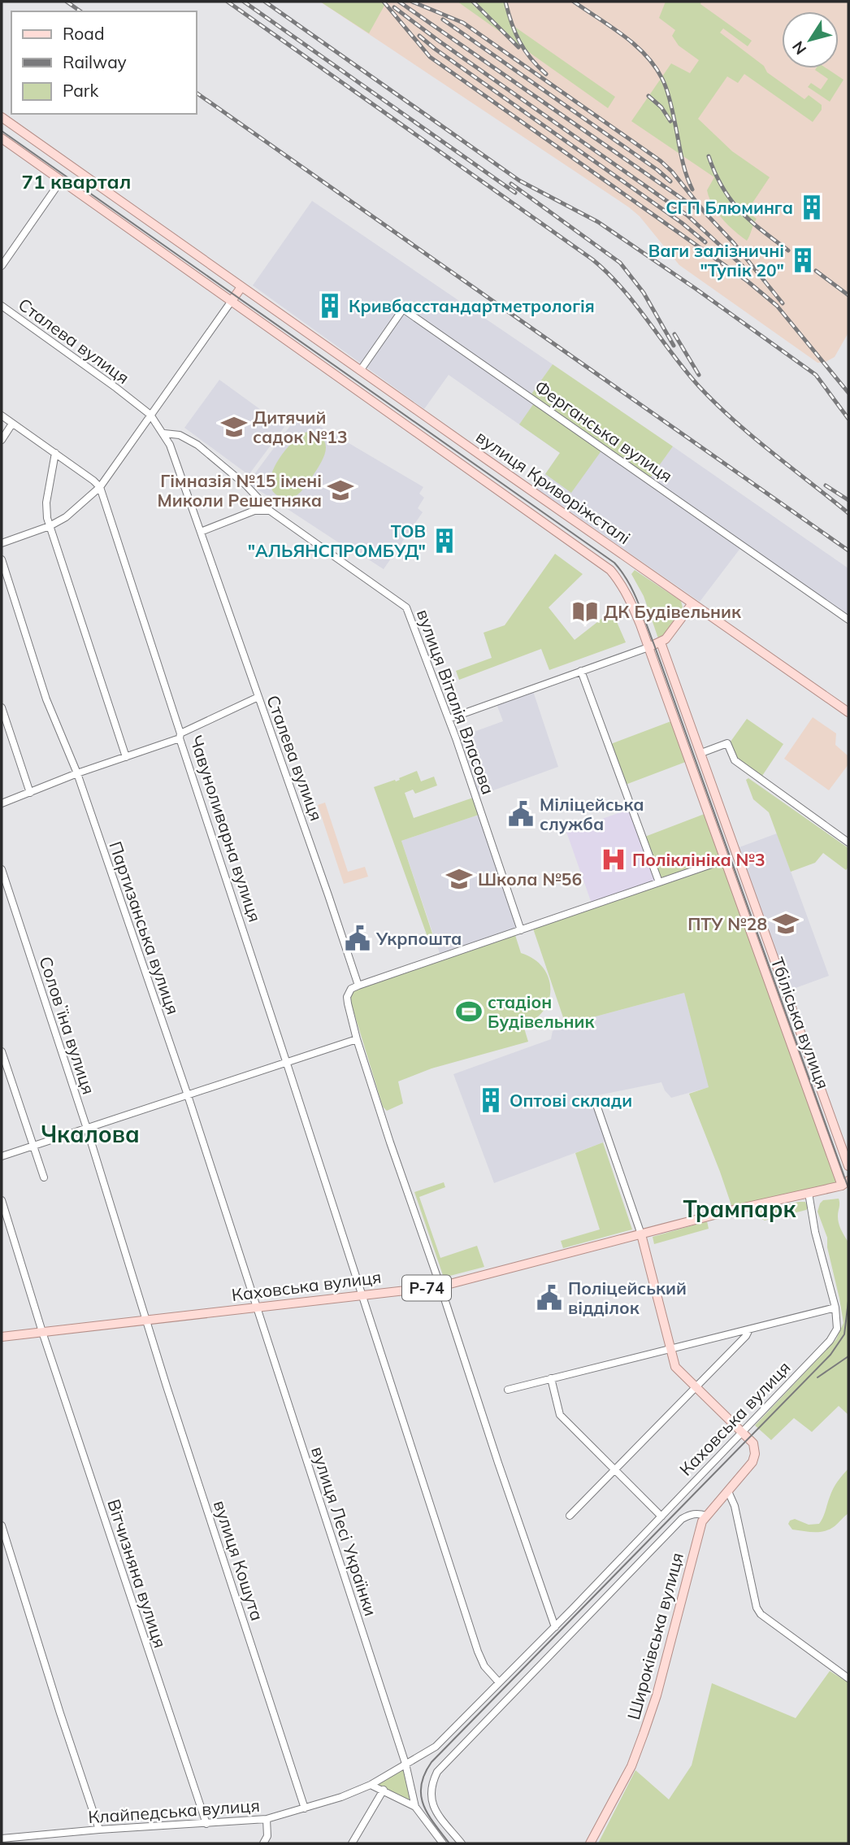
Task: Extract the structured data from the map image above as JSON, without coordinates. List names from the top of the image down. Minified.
{"streets":{"main road":["вулиця Криворіжсталі","Тбіліська вулиця","Каховська вулиця","Р-74","Широківська вулиця"],"street":["Сталева вулиця","Ферганська вулиця","вулиця Віталія Власова","Чавуноливарна вулиця","Партизанська вулиця","Соловʼїна вулиця","вулиця Лесі Українки","вулиця Кошута","Вітчизняна вулиця","Клайпедська вулиця"]},"crossings":[["Сталева вулиця","вулиця Віталія Власова"],["Ферганська вулиця","вулиця Криворіжсталі"],["вулиця Криворіжсталі","Тбіліська вулиця"],["Чавуноливарна вулиця","Каховська вулиця"],["Партизанська вулиця","Каховська вулиця"],["Партизанська вулиця","вулиця Лесі Українки"],["Тбіліська вулиця","Каховська вулиця"],["Соловʼїна вулиця","Каховська вулиця"],["Соловʼїна вулиця","вулиця Кошута"],["Каховська вулиця","вулиця Лесі Українки"],["Каховська вулиця","вулиця Кошута"],["Каховська вулиця","Вітчизняна вулиця"],["Каховська вулиця","Широківська вулиця"],["Каховська вулиця","Клайпедська вулиця"],["вулиця Лесі Українки","Клайпедська вулиця"],["вулиця Кошута","Клайпедська вулиця"],["Вітчизняна вулиця","Клайпедська вулиця"]],"districts":["71 квартал","Чкалова","Трампарк"],"places":{"building":["СГП Блюминга","Ваги залізничні \"Тупік 20\"","Кривбасстандартметрологія","ТОВ \"АЛЬЯНСПРОМБУД\"","Оптові склади"],"school or university":["Дитячий садок №13","Гімназія №15 імені Миколи Решетняка","Школа №56","ПТУ №28"],"library":["ДК Будівельник"],"public building":["Міліцейська служба","Укрпошта","Поліцейський відділок"],"hospital":["Поліклініка №3"],"sports":["стадіон Будівельник"]},"legend":["Road","Railway","Park"],"north":"bottom left"}
